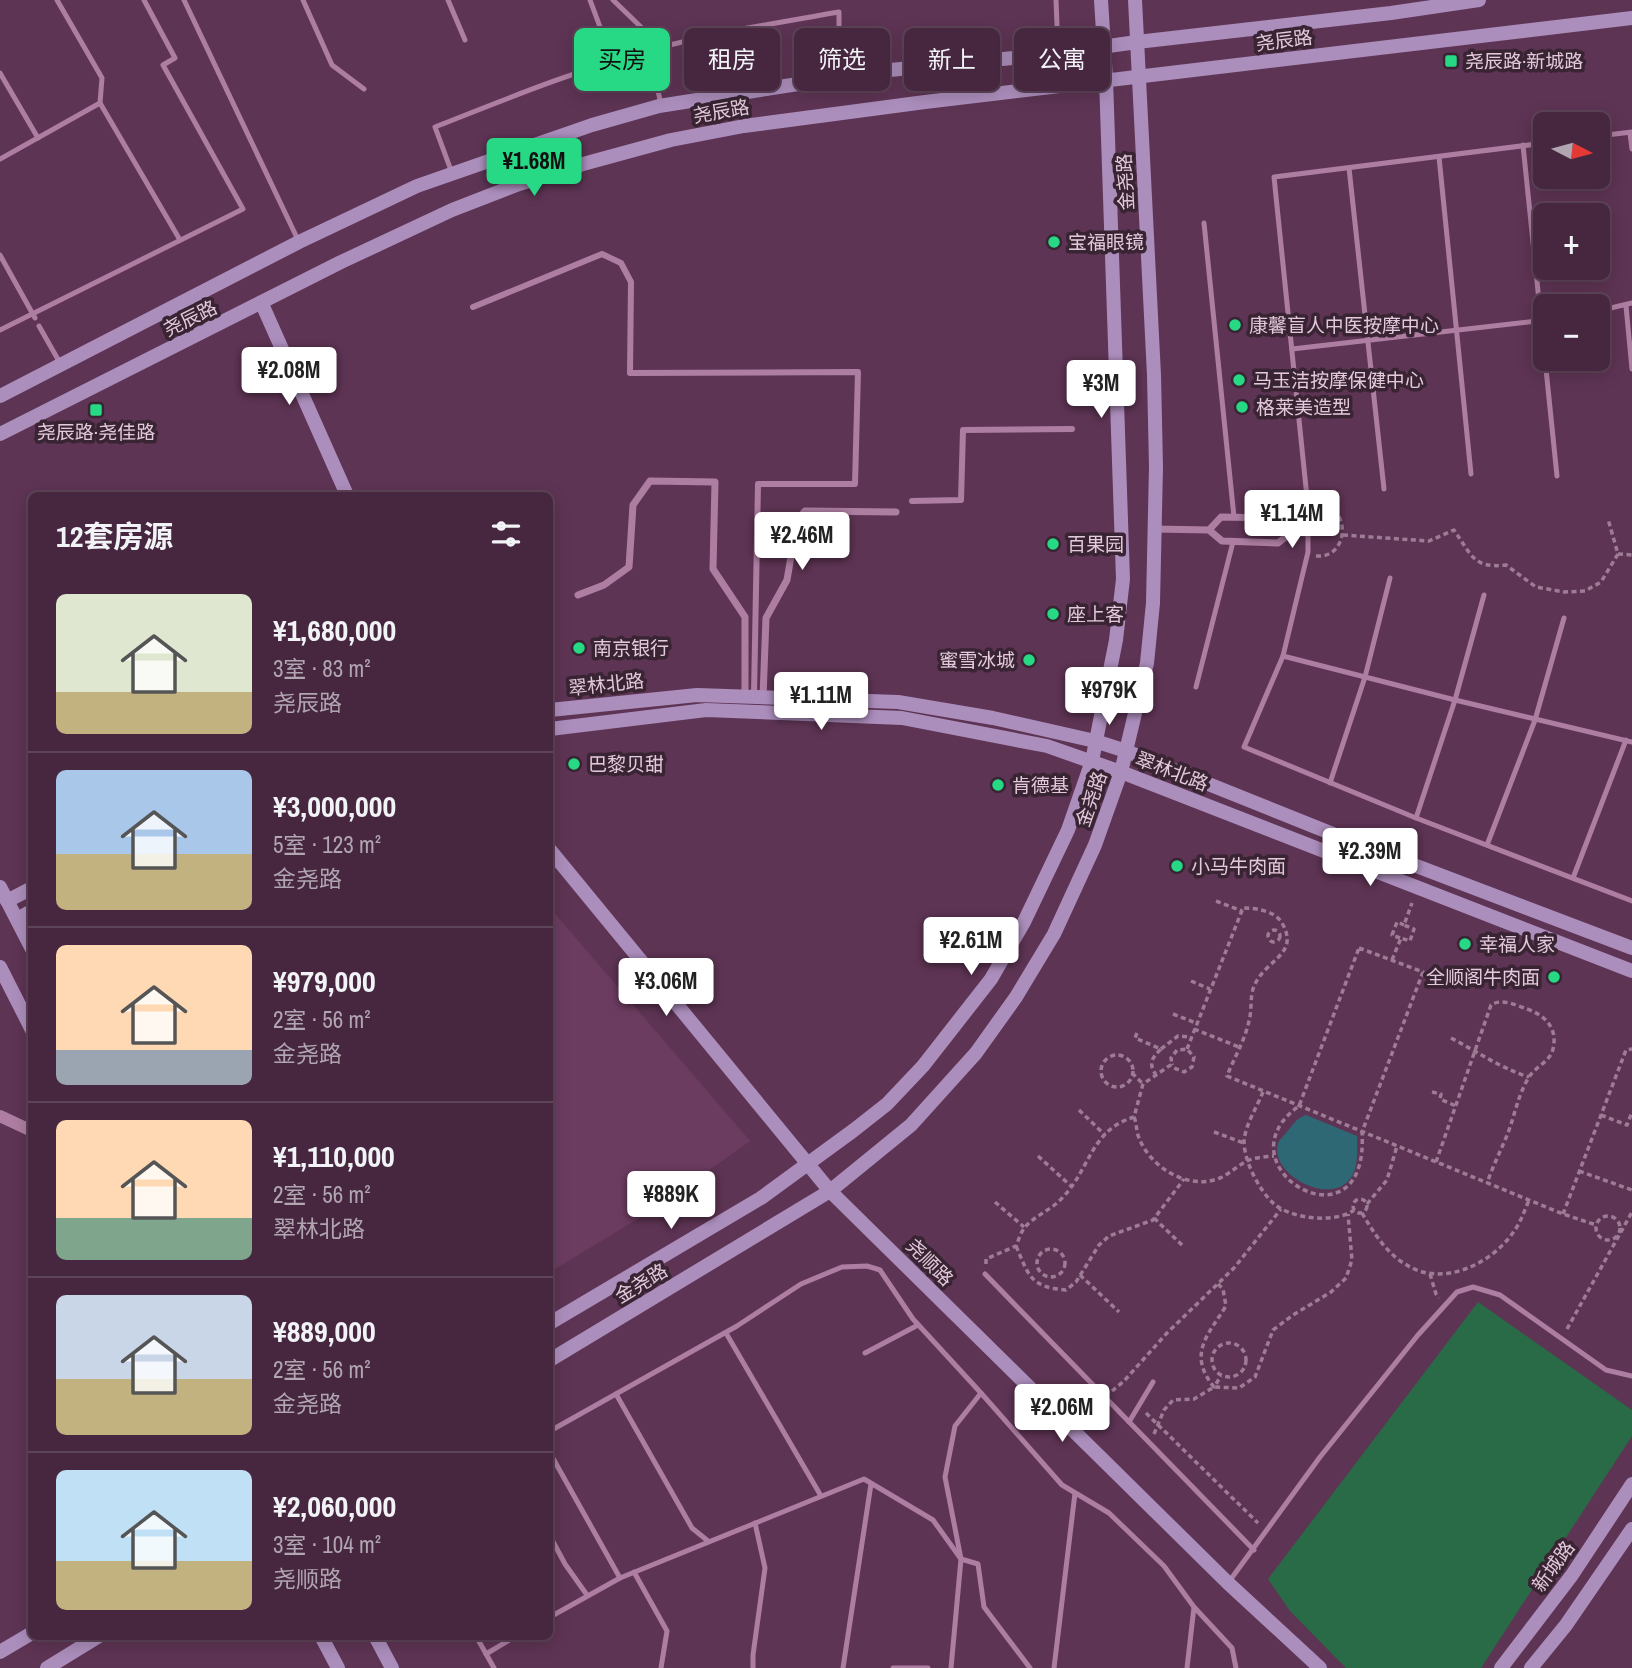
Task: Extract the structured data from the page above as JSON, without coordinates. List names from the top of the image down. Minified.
{"streets":{"main road":["尧辰路","金尧路","翠林北路","尧顺路","新城路"]},"crossings":[["尧辰路","金尧路"],["金尧路","翠林北路"],["金尧路","尧顺路"]],"places":{"transit":["尧辰路·新城路","尧辰路·尧佳路"],"other":["宝福眼镜","康馨盲人中医按摩中心","马玉洁按摩保健中心","格莱美造型","百果园","座上客","南京银行","蜜雪冰城","巴黎贝甜","肯德基","小马牛肉面","幸福人家","全顺阁牛肉面"]},"north":"right","page":{"chip":["买房","租房","筛选","新上","公寓"],"map_buttons":["+","−"],"price":["¥1.68M","¥2.08M","¥3M","¥1.14M","¥2.46M","¥979K","¥1.11M","¥2.39M","¥2.61M","¥3.06M","¥889K","¥2.06M"],"heading":"12套房源","list":[{"name":"¥1,680,000","note":"3室 · 83 m² · 尧辰路"},{"name":"¥3,000,000","note":"5室 · 123 m² · 金尧路"},{"name":"¥979,000","note":"2室 · 56 m² · 金尧路"},{"name":"¥1,110,000","note":"2室 · 56 m² · 翠林北路"},{"name":"¥889,000","note":"2室 · 56 m² · 金尧路"},{"name":"¥2,060,000","note":"3室 · 104 m² · 尧顺路"}]}}
